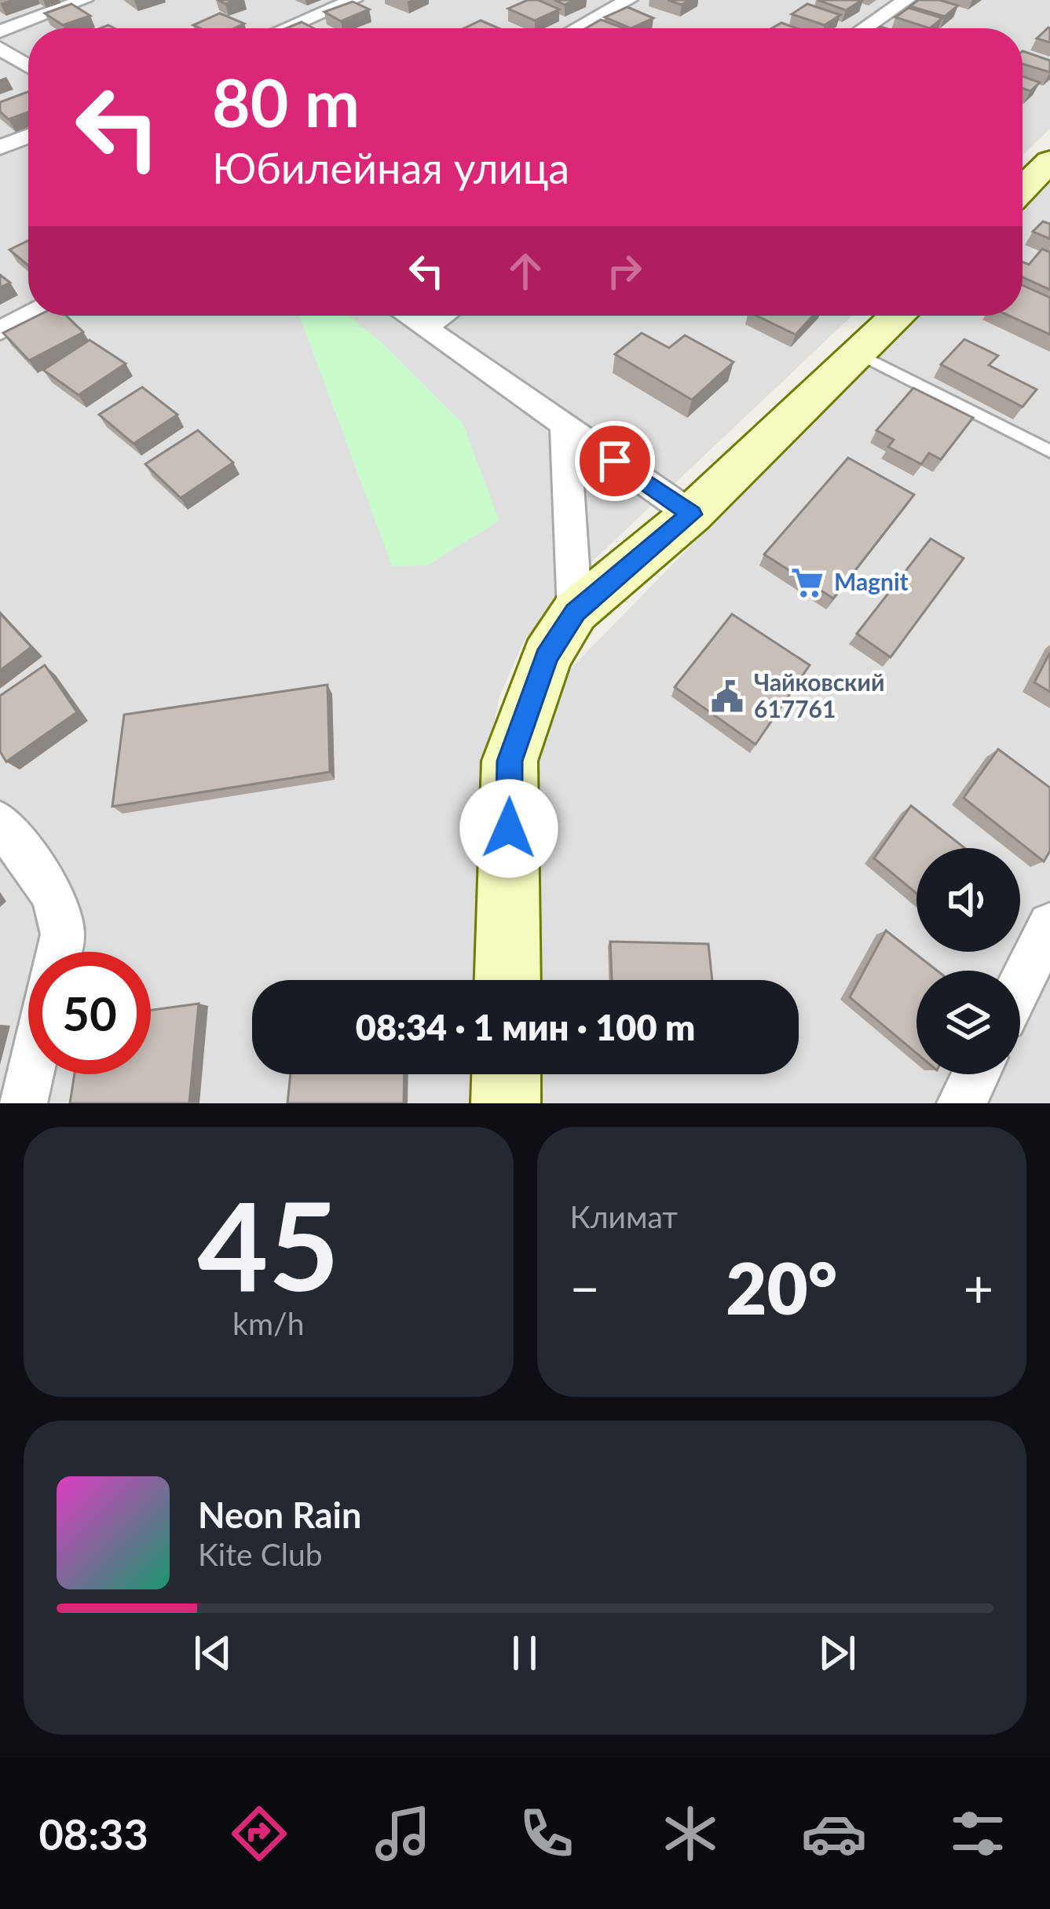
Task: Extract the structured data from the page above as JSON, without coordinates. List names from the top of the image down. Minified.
{"places":{"supermarket":["Magnit"],"public building":["Чайковский 617761"]},"page":{"turn":["80 m","Юбилейная улица"],"limit":"50","trip":"08:34 · 1 мин · 100 m","tile":[["45","km/h"],"Климат"],"heat":["−","20°","+"],"song":["Neon Rain","Kite Club"],"tabs":"08:33"}}
